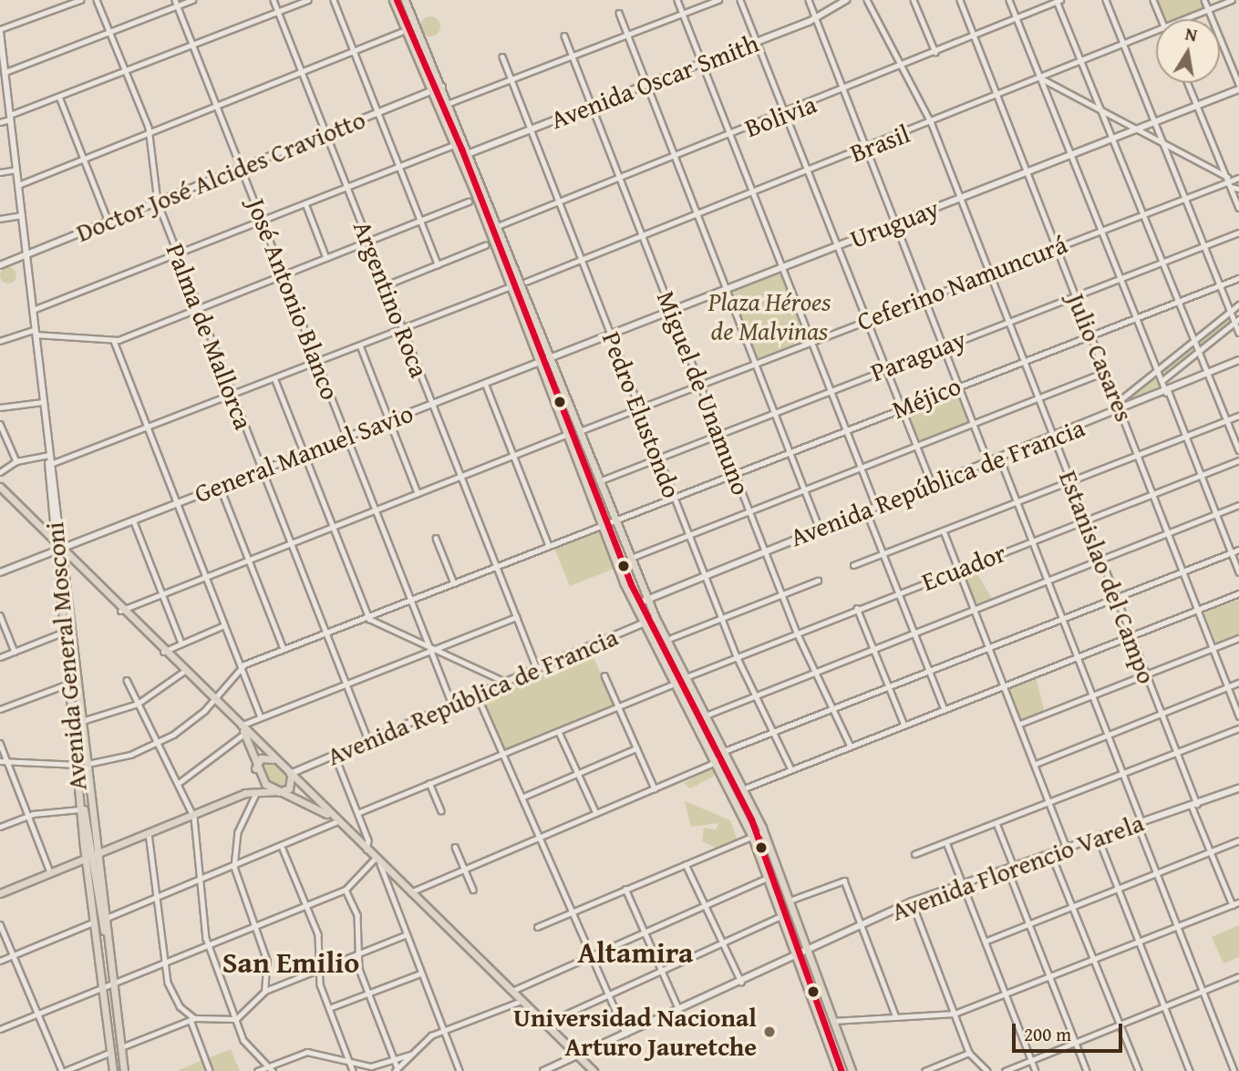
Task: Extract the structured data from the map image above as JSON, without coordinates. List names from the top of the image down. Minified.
{"streets":{"main road":["Avenida Oscar Smith","Doctor José Alcides Craviotto","Uruguay","General Manuel Savio","Avenida República de Francia","Avenida General Mosconi","Avenida Florencio Varela"],"street":["Bolivia","Brasil","Ceferino Namuncurá","José Antonio Blanco","Argentino Roca","Palma de Mallorca","Paraguay","Julio Casares","Miguel de Unamuno","Méjico","Pedro Elustondo","Ecuador","Estanislao del Campo"]},"crossings":[["Avenida Oscar Smith","Miguel de Unamuno"],["Avenida Oscar Smith","Pedro Elustondo"],["Bolivia","Julio Casares"],["Bolivia","Miguel de Unamuno"],["Bolivia","Pedro Elustondo"],["Bolivia","Estanislao del Campo"],["Brasil","Julio Casares"],["Brasil","Miguel de Unamuno"],["Brasil","Pedro Elustondo"],["Brasil","Estanislao del Campo"],["Doctor José Alcides Craviotto","José Antonio Blanco"],["Doctor José Alcides Craviotto","Argentino Roca"],["Doctor José Alcides Craviotto","Palma de Mallorca"],["Doctor José Alcides Craviotto","Avenida General Mosconi"],["Uruguay","Julio Casares"],["Uruguay","Miguel de Unamuno"],["Uruguay","Pedro Elustondo"],["Uruguay","General Manuel Savio"],["Uruguay","Estanislao del Campo"],["Ceferino Namuncurá","Julio Casares"],["Ceferino Namuncurá","Miguel de Unamuno"],["Ceferino Namuncurá","Pedro Elustondo"],["Ceferino Namuncurá","Estanislao del Campo"],["José Antonio Blanco","Méjico"],["José Antonio Blanco","General Manuel Savio"],["José Antonio Blanco","Avenida República de Francia"],["Argentino Roca","Méjico"],["Argentino Roca","General Manuel Savio"],["Argentino Roca","Avenida República de Francia"],["Palma de Mallorca","Méjico"],["Palma de Mallorca","General Manuel Savio"],["Palma de Mallorca","Avenida República de Francia"],["Paraguay","Julio Casares"],["Paraguay","Miguel de Unamuno"],["Paraguay","Pedro Elustondo"],["Paraguay","Estanislao del Campo"],["Julio Casares","Méjico"],["Julio Casares","Avenida República de Francia"],["Julio Casares","Ecuador"],["Miguel de Unamuno","Méjico"],["Miguel de Unamuno","Avenida República de Francia"],["Miguel de Unamuno","Ecuador"],["Méjico","Pedro Elustondo"],["Méjico","Estanislao del Campo"],["Pedro Elustondo","Avenida República de Francia"],["Pedro Elustondo","Ecuador"],["General Manuel Savio","Avenida General Mosconi"],["Avenida República de Francia","Estanislao del Campo"],["Ecuador","Estanislao del Campo"],["Estanislao del Campo","Avenida Florencio Varela"]],"districts":["Altamira","San Emilio"],"parks":["Plaza Héroes de Malvinas"],"places":["Universidad Nacional Arturo Jauretche"],"scale_bar":"200 m","north":"top"}
